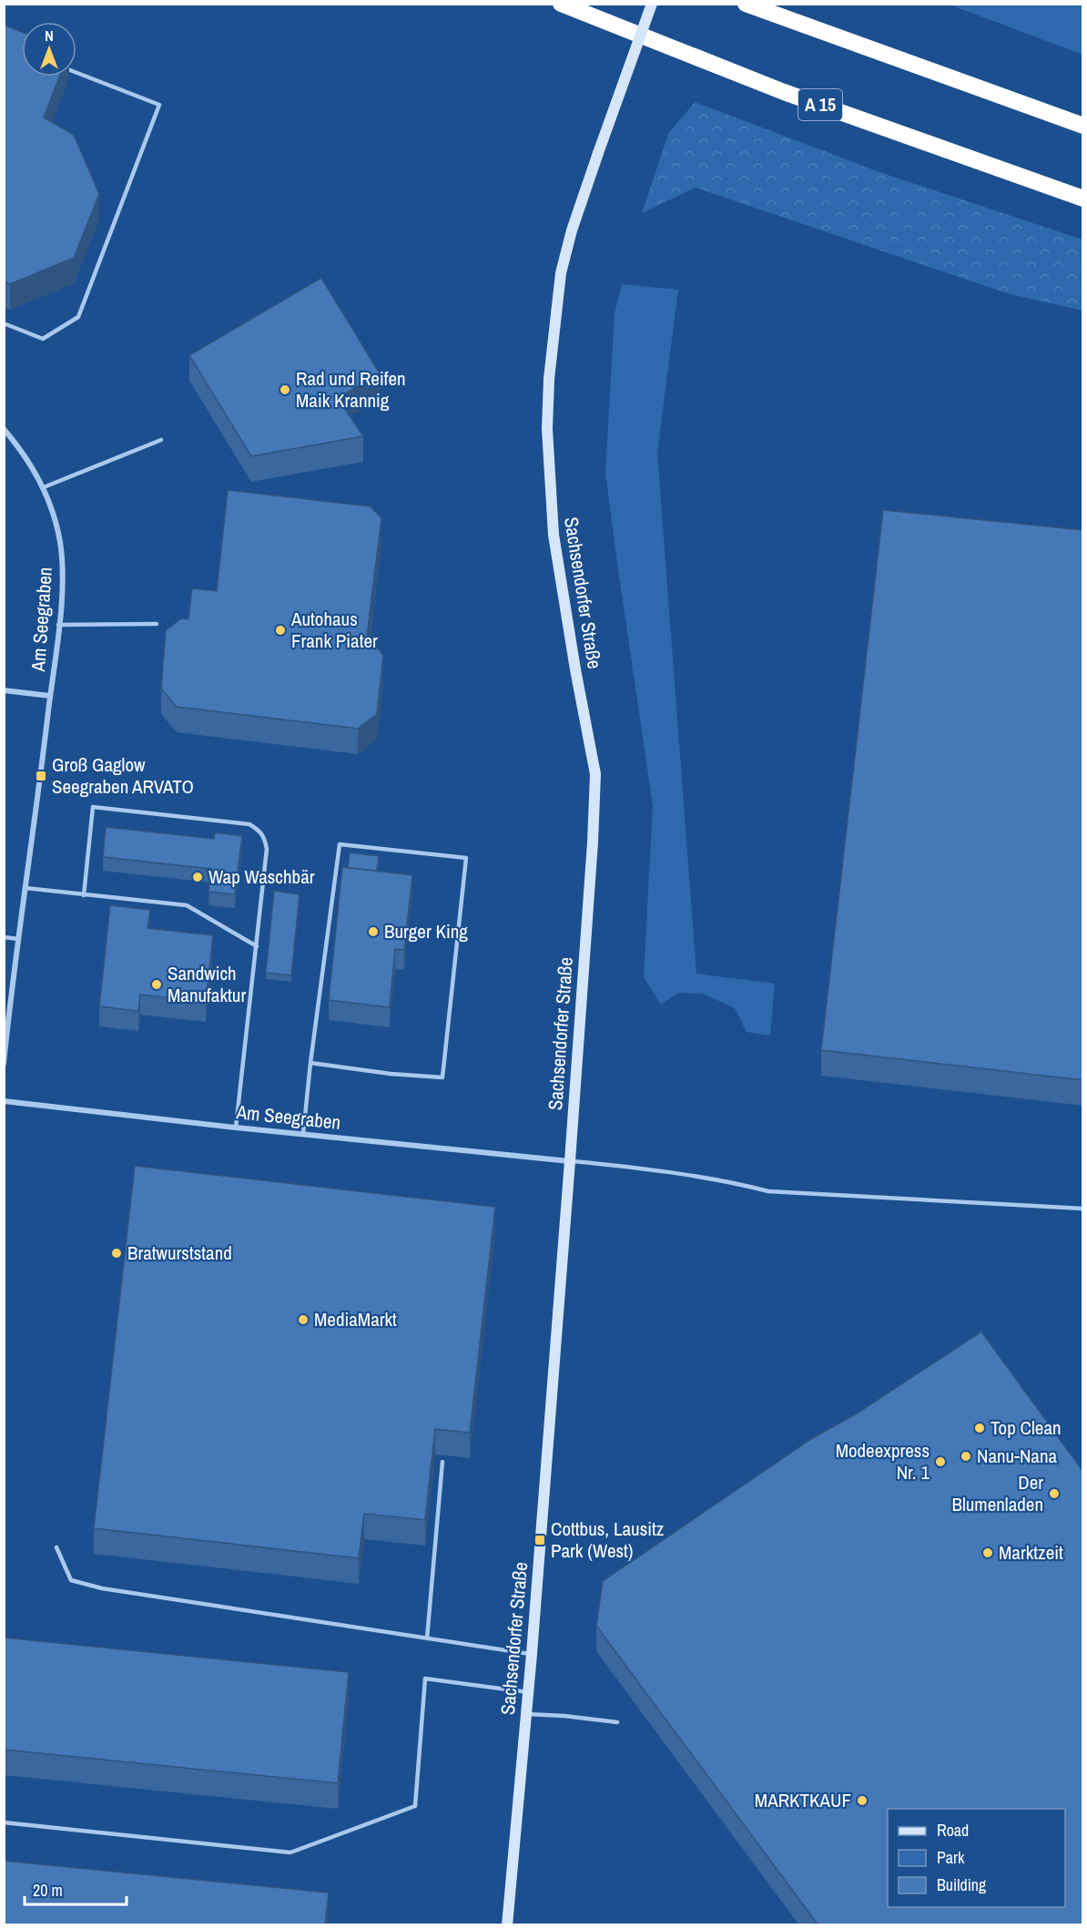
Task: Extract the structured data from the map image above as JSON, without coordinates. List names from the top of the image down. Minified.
{"streets":{"highway":["A 15"],"main road":["Sachsendorfer Straße"],"street":["Am Seegraben"]},"crossings":[["Sachsendorfer Straße","Am Seegraben"]],"places":{"other":["Rad und Reifen Maik Krannig","Autohaus Frank Piater","Wap Waschbär","Burger King","Sandwich Manufaktur","Bratwurststand","MediaMarkt","Top Clean","Nanu-Nana","Modeexpress Nr. 1","Der Blumenladen","Marktzeit","MARKTKAUF"],"transit":["Groß Gaglow Seegraben ARVATO","Cottbus, Lausitz Park (West)"]},"legend":["Road","Park","Building"],"scale_bar":"20 m","north":"top"}
